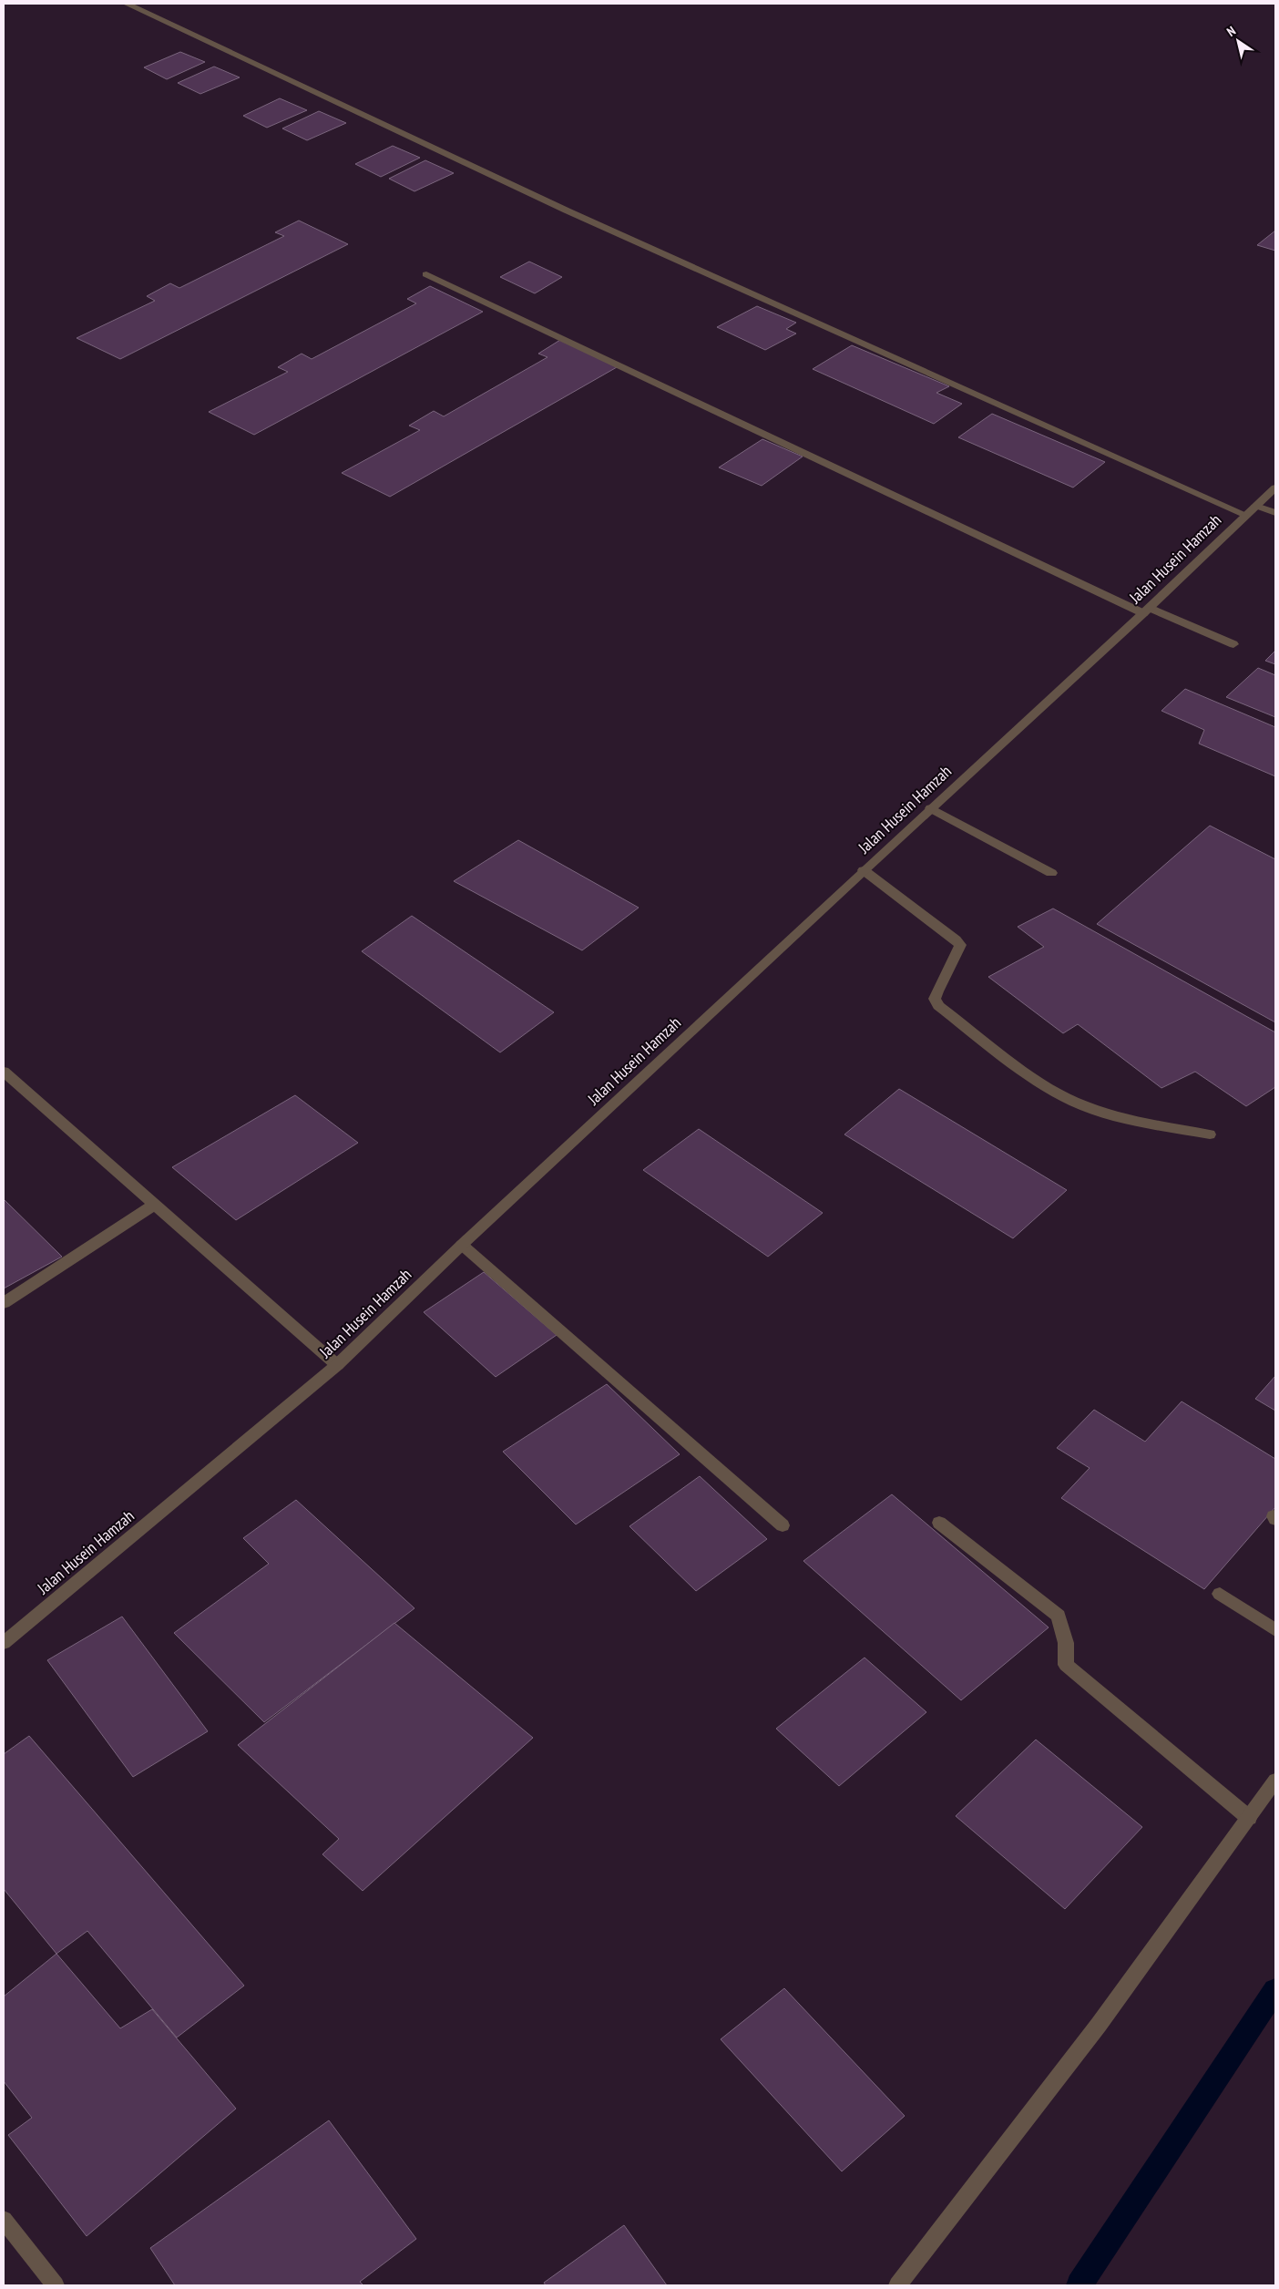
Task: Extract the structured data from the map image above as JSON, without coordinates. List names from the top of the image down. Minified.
{"streets":{"street":["Jalan Husein Hamzah"]},"north":"top left"}
